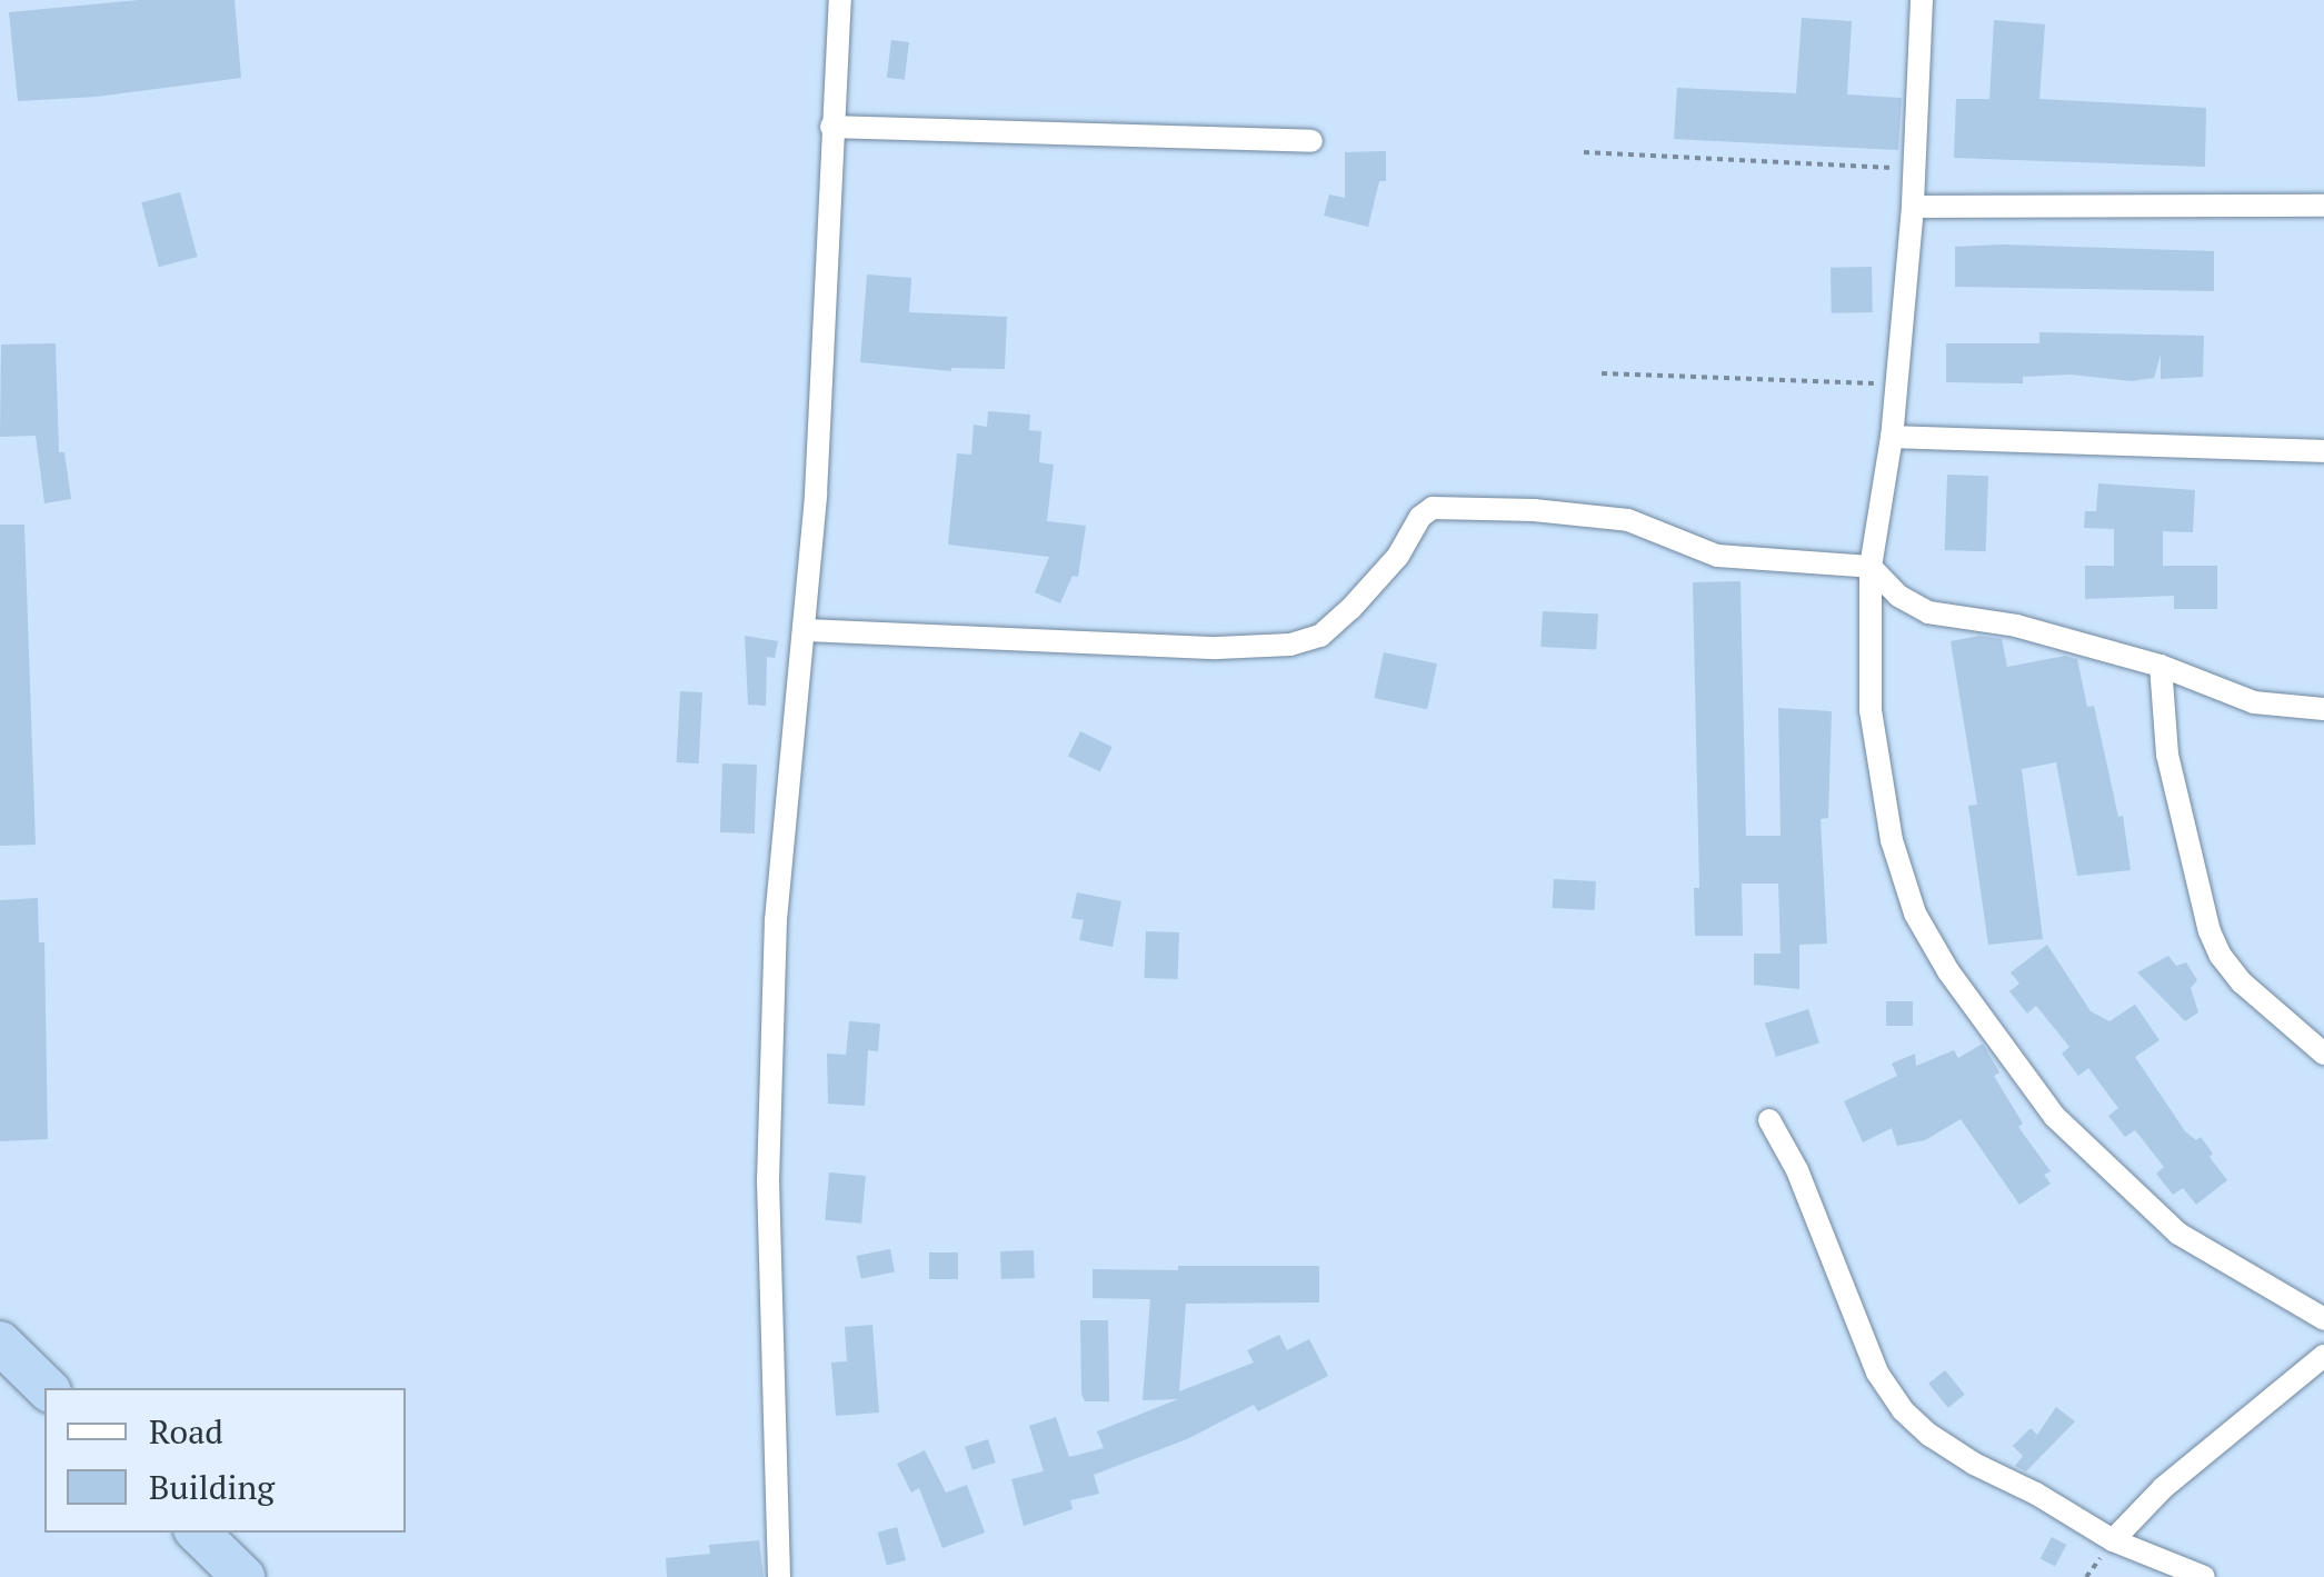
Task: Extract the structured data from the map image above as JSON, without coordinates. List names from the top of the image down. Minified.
{"legend":["Road","Building"]}
